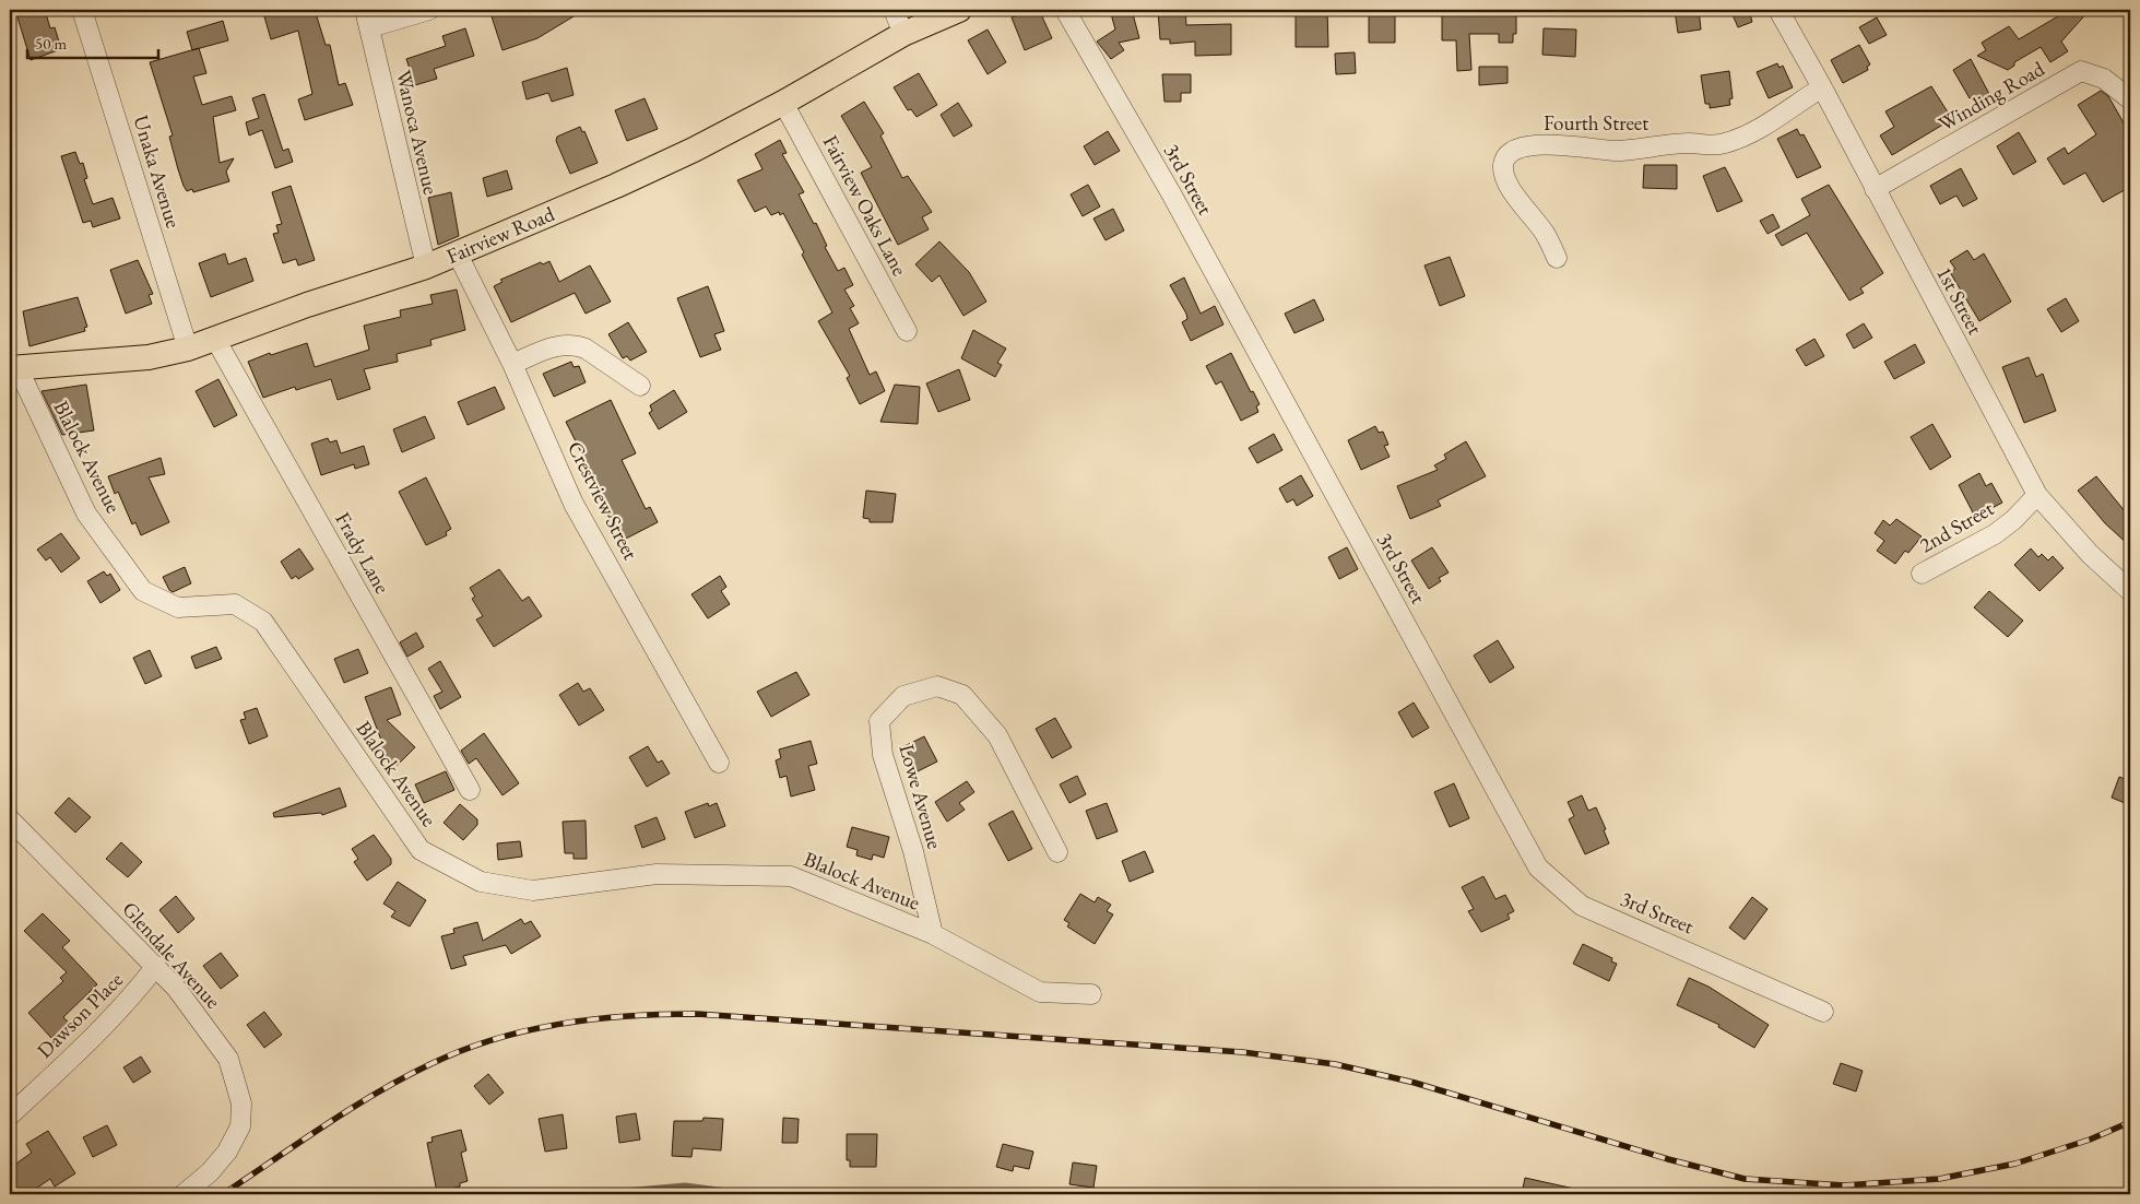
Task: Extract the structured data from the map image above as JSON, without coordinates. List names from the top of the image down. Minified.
{"streets":{"main road":["Fairview Road"],"street":["Winding Road","Fourth Street","Wanoca Avenue","Unaka Avenue","3rd Street","Fairview Oaks Lane","1st Street","Blalock Avenue","Crestview Street","2nd Street","Frady Lane","Lowe Avenue","Glendale Avenue","Dawson Place"]},"crossings":[["Winding Road","1st Street"],["Fourth Street","1st Street"],["Wanoca Avenue","Fairview Road"],["Unaka Avenue","Fairview Road"],["Fairview Oaks Lane","Fairview Road"],["Fairview Road","Blalock Avenue"],["Fairview Road","Crestview Street"],["Fairview Road","Frady Lane"],["1st Street","2nd Street"],["Blalock Avenue","Lowe Avenue"],["Glendale Avenue","Dawson Place"]],"scale_bar":"50 m"}
